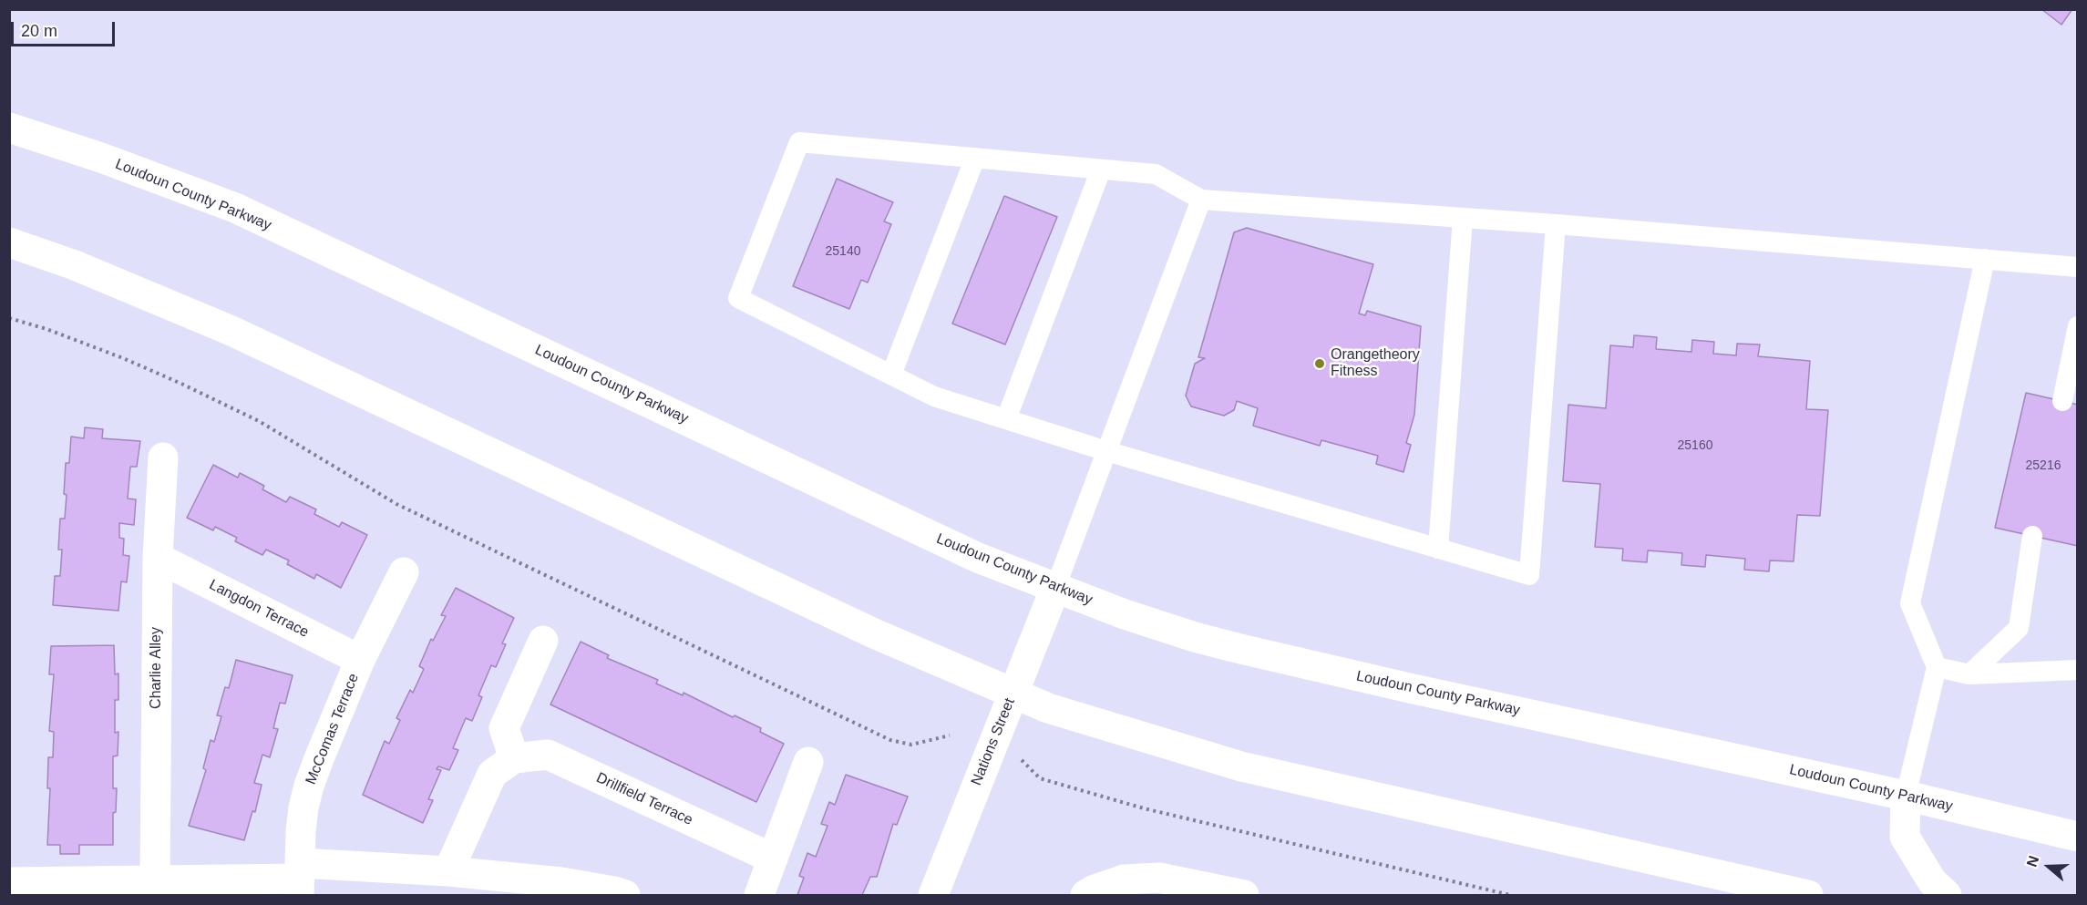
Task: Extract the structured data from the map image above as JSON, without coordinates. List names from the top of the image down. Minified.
{"streets":{"main road":["Loudoun County Parkway","Langdon Terrace","Charlie Alley","McComas Terrace","Nations Street","Drillfield Terrace"]},"crossings":[["Loudoun County Parkway","Nations Street"],["Langdon Terrace","Charlie Alley"],["Langdon Terrace","McComas Terrace"]],"places":["Orangetheory Fitness"],"house_numbers":["25140","25160","25216"],"scale_bar":"20 m","north":"left"}
